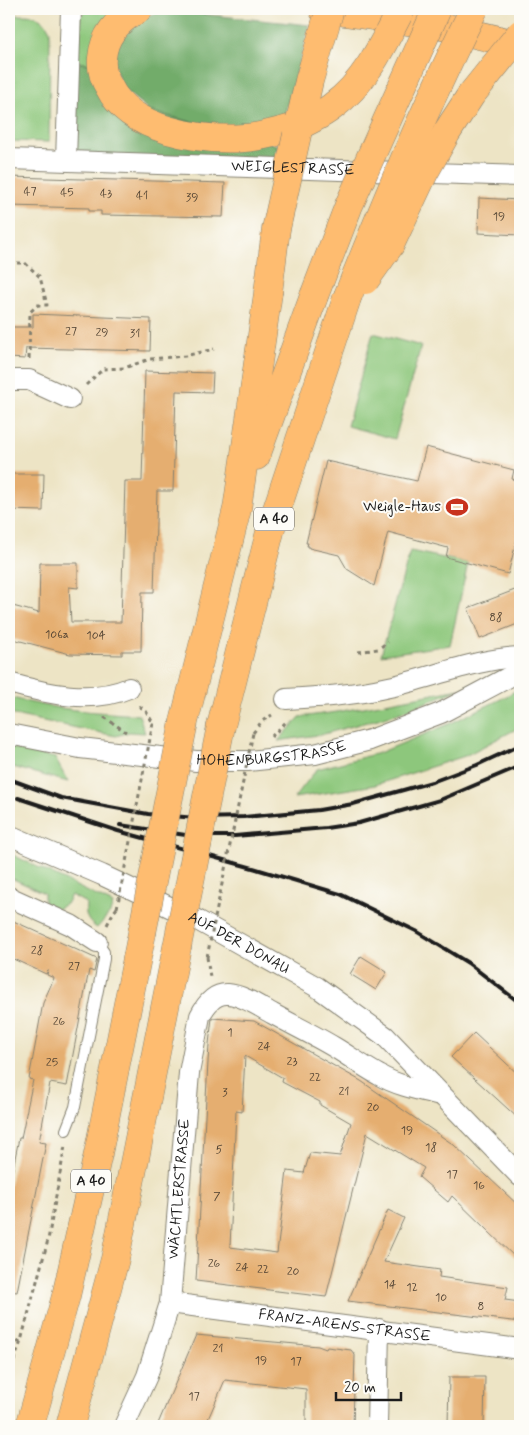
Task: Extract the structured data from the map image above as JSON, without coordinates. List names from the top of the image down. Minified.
{"streets":{"main road":["A 40"],"street":["WEIGLESTRASSE","HOHENBURGSTRASSE","AUF DER DONAU","WÄCHTLERSTRASSE","FRANZ-ARENS-STRASSE"]},"crossings":[["AUF DER DONAU","WÄCHTLERSTRASSE"],["WÄCHTLERSTRASSE","FRANZ-ARENS-STRASSE"]],"places":{"sports":["Weigle-Haus"]},"house_numbers":["47","45","43","41","39","19","27","29","31","88","106a","104","28","27","26","1","24","23","25","22","21","3","20","19","18","5","17","16","7","26","24","22","20","14","12","10","8","21","19","17","17"],"scale_bar":"20 m"}
